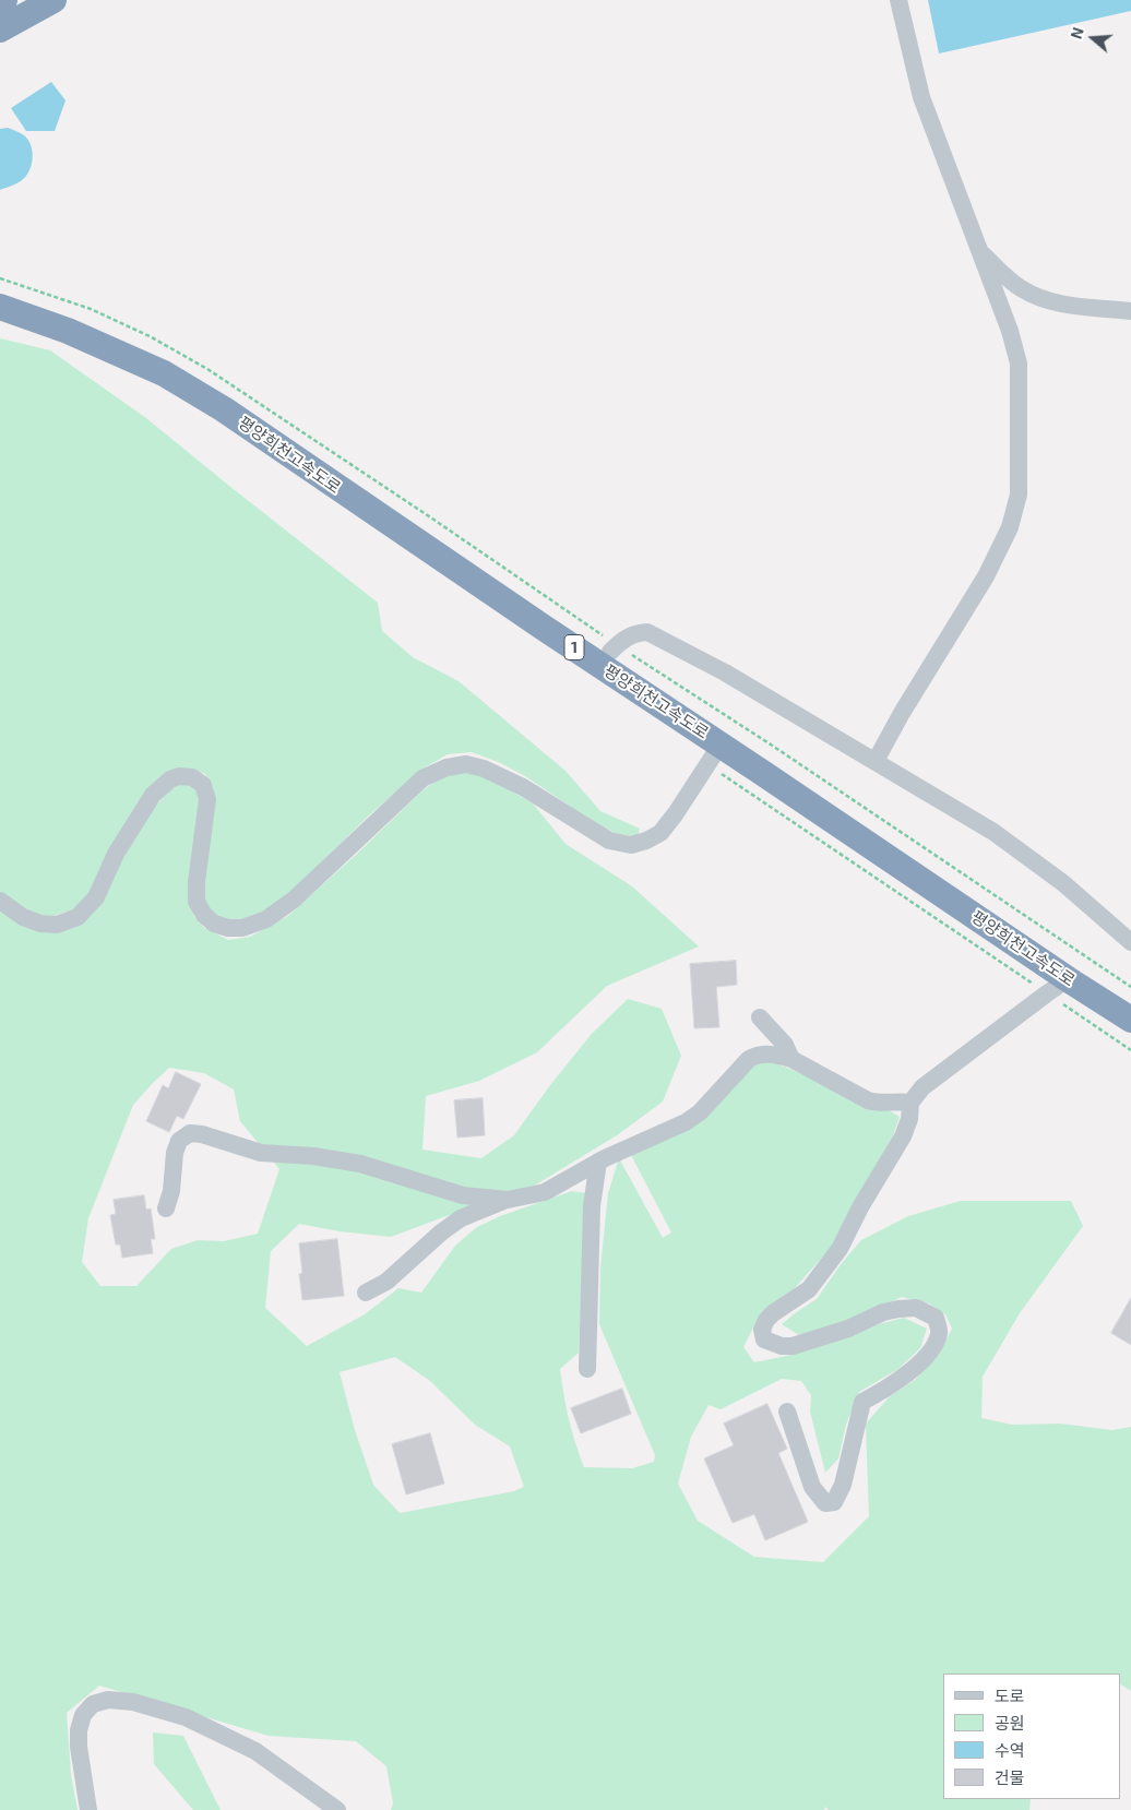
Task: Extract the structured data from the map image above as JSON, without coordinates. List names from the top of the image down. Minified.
{"streets":{"highway":["평양희천고속도로","1"]},"legend":["도로","공원","수역","건물"],"north":"left"}
